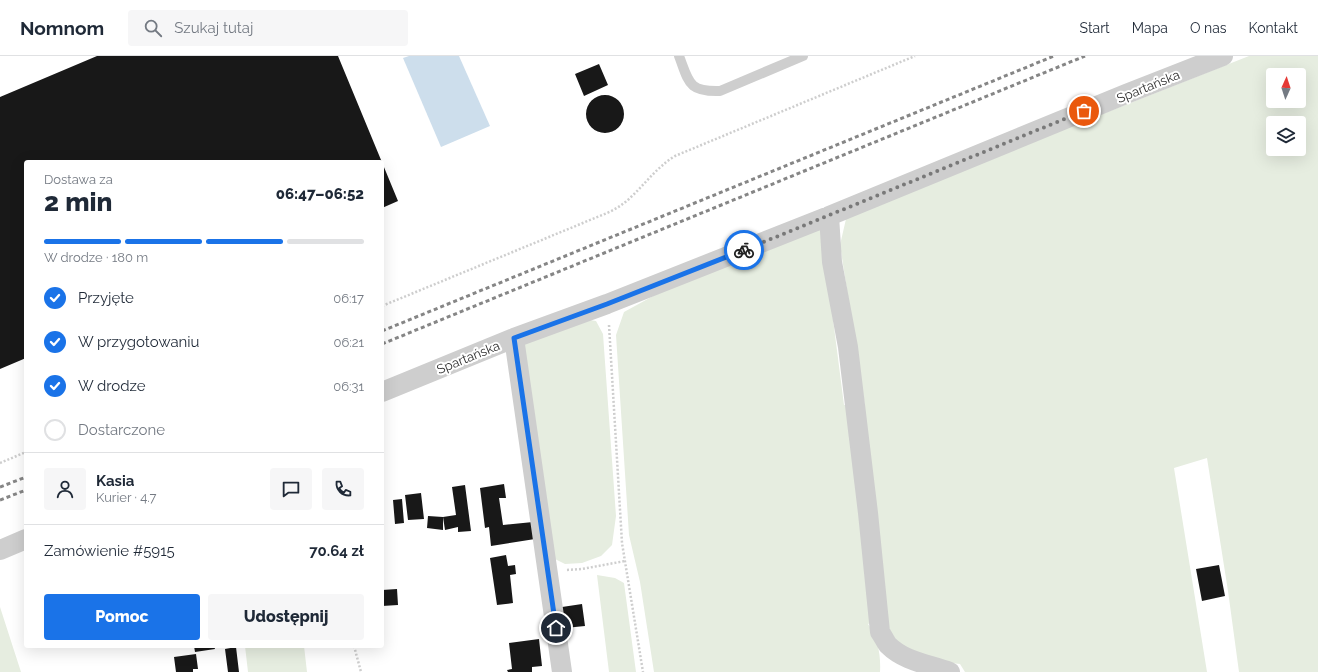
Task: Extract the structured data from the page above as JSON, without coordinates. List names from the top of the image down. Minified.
{"streets":{"street":["Spartańska"]},"north":"top","page":{"header":"Nomnom","search":"Szukaj tutaj","nav":["Start","Mapa","O nas","Kontakt"],"heading":["2 min","Dostawa za","06:47–06:52"],"panel":["Kasia","Kurier · 4.7","Zamówienie #5915","70.64 zł"],"bar":"W drodze · 180 m","list":[["Przyjęte","06:17"],["W przygotowaniu","06:21"],["W drodze","06:31"],"Dostarczone"],"buttons":["Pomoc","Udostępnij"]}}
